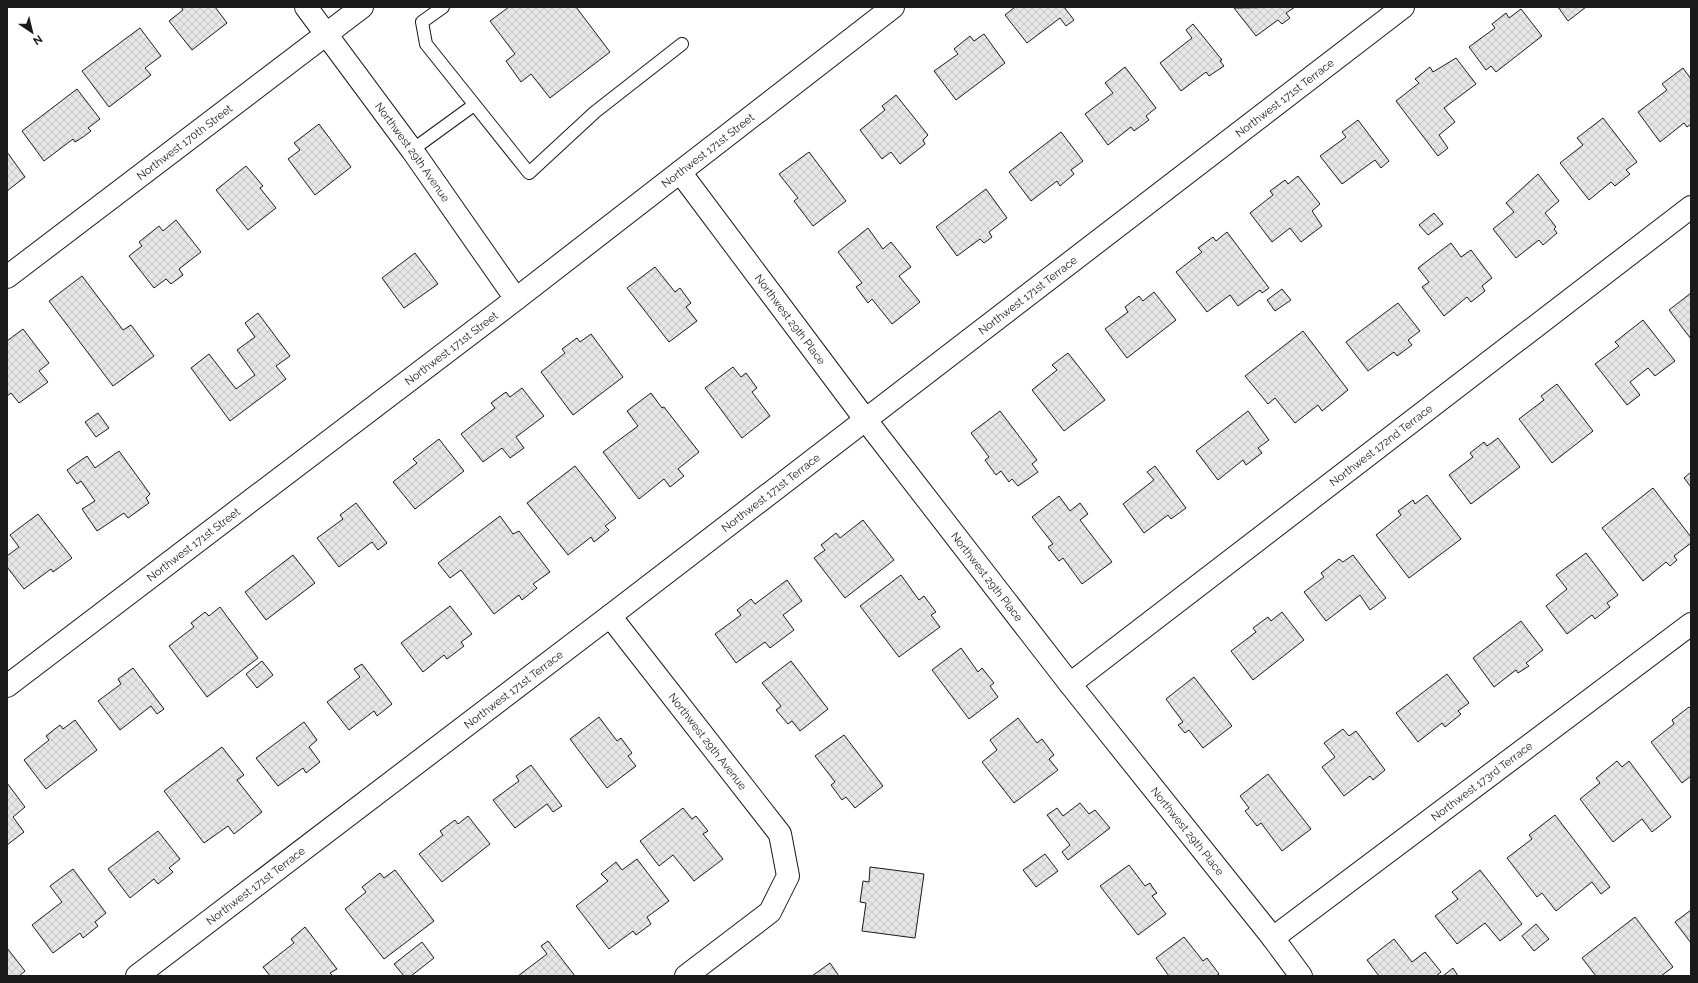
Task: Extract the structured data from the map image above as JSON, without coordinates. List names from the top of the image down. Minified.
{"streets":{"street":["Northwest 171st Terrace","Northwest 170th Street","Northwest 171st Street","Northwest 29th Avenue","Northwest 29th Place","Northwest 172nd Terrace","Northwest 173rd Terrace"]},"crossings":[["Northwest 171st Terrace","Northwest 29th Avenue"],["Northwest 171st Terrace","Northwest 29th Place"],["Northwest 170th Street","Northwest 29th Avenue"],["Northwest 171st Street","Northwest 29th Avenue"],["Northwest 171st Street","Northwest 29th Place"],["Northwest 29th Place","Northwest 172nd Terrace"],["Northwest 29th Place","Northwest 173rd Terrace"]],"north":"bottom right"}
